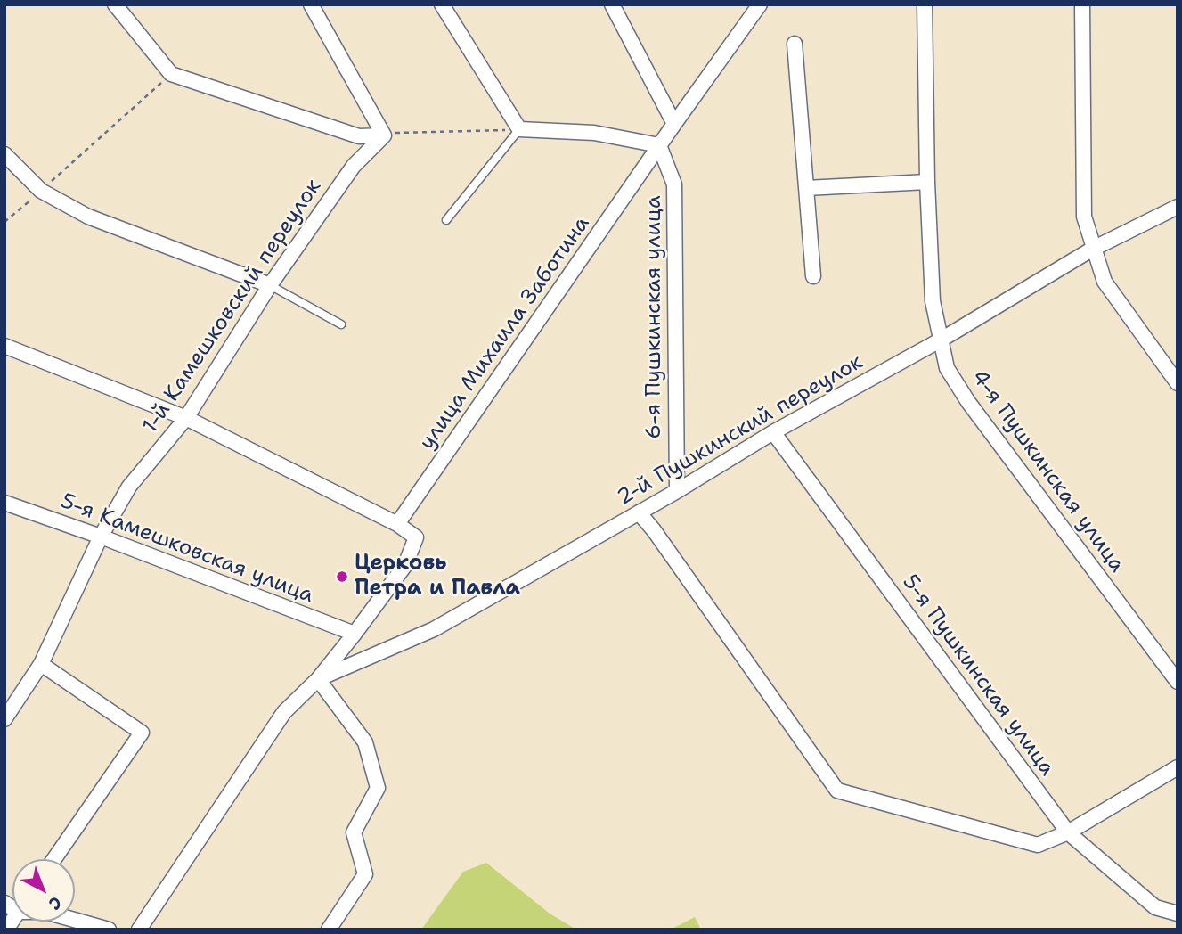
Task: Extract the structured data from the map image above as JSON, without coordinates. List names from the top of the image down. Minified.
{"streets":{"street":["1-й Камешковский переулок","6-я Пушкинская улица","улица Михаила Заботина","2-й Пушкинский переулок","4-я Пушкинская улица","5-я Камешковская улица","5-я Пушкинская улица"]},"crossings":[["1-й Камешковский переулок","5-я Камешковская улица"],["6-я Пушкинская улица","улица Михаила Заботина"],["6-я Пушкинская улица","2-й Пушкинский переулок"],["2-й Пушкинский переулок","4-я Пушкинская улица"],["2-й Пушкинский переулок","5-я Пушкинская улица"]],"places":["Церковь Петра и Павла"],"north":"bottom right"}
